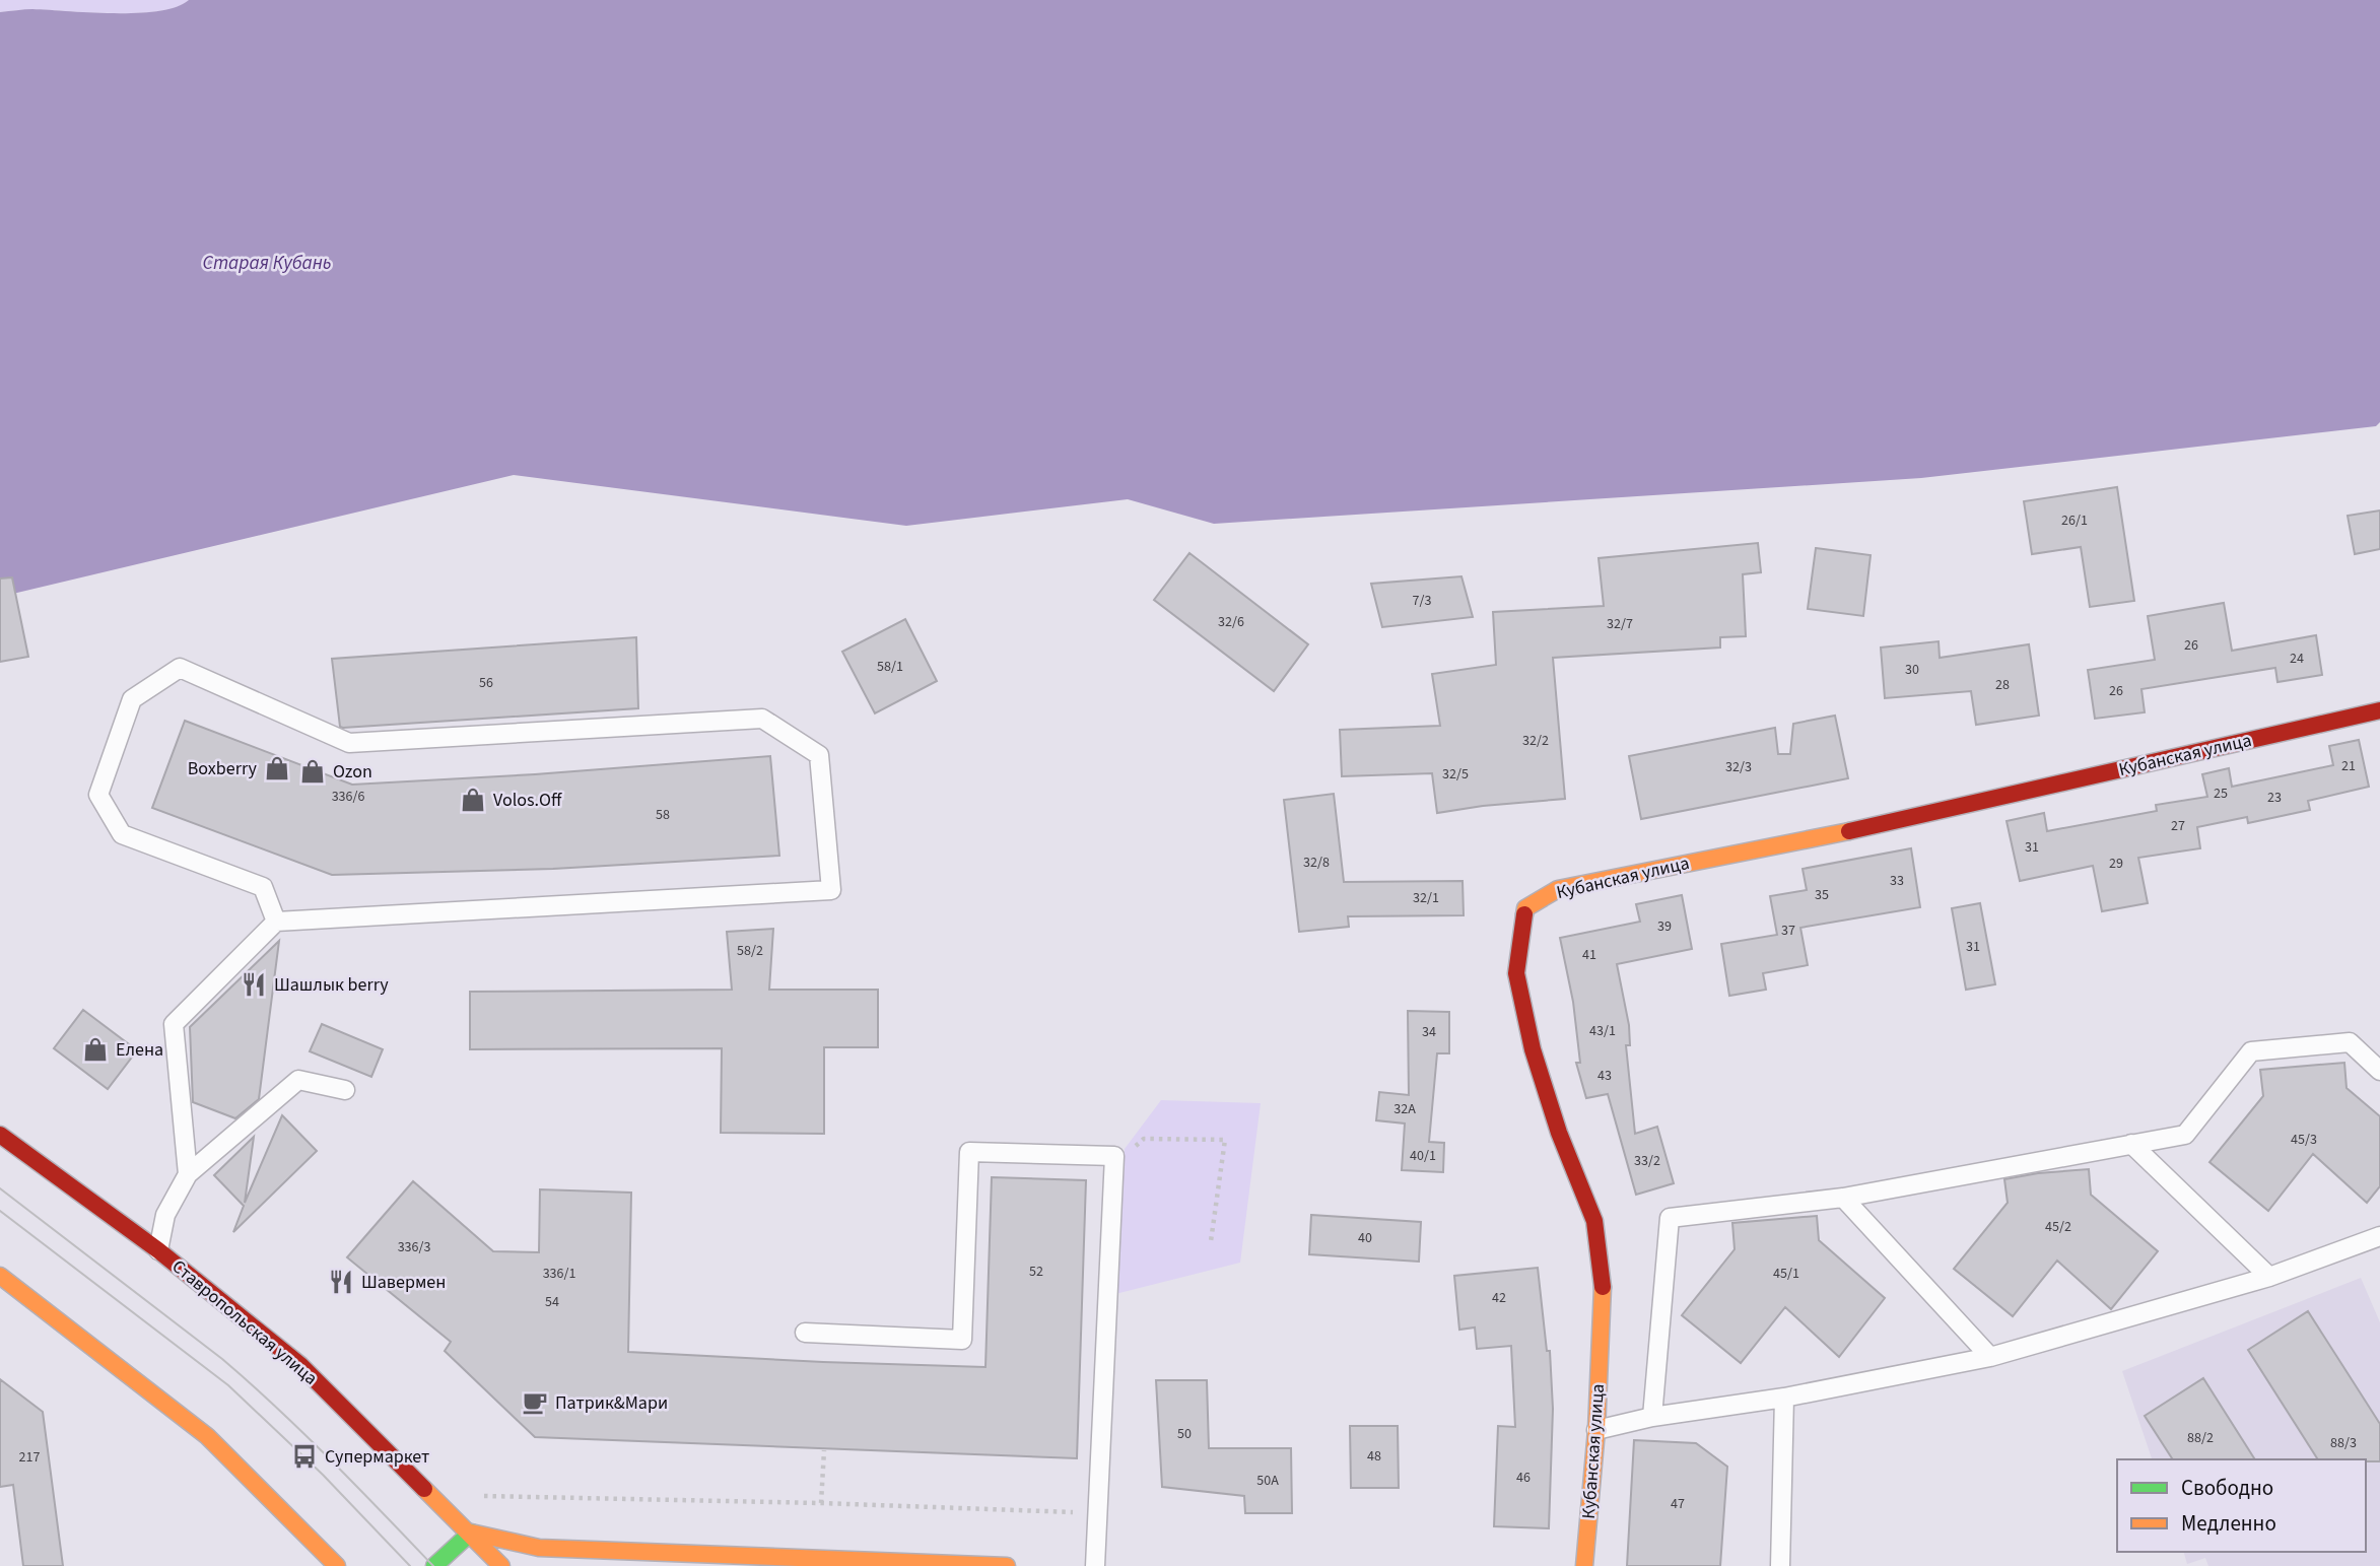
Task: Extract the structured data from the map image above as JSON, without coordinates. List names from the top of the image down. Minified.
{"streets":{"street":["Кубанская улица","Ставропольская улица"]},"water":["Старая Кубань"],"places":{"shop":["Boxberry","Ozon","Volos.Off","Елена"],"restaurant":["Шашлык berry","Шавермен"],"cafe":["Патрик&Мари"],"bus stop":["Супермаркет"]},"house_numbers":["26/1","7/3","32/6","32/7","26","24","58/1","30","56","28","26","32/2","21","32/3","32/5","25","336/6","23","58","27","31","32/8","29","33","35","32/1","39","37","31","58/2","41","43/1","34","43","32А","45/3","40/1","33/2","45/2","40","336/3","52","336/1","45/1","42","54","50","88/2","88/3","48","217","46","50А","47"],"legend":["Свободно","Медленно"]}
